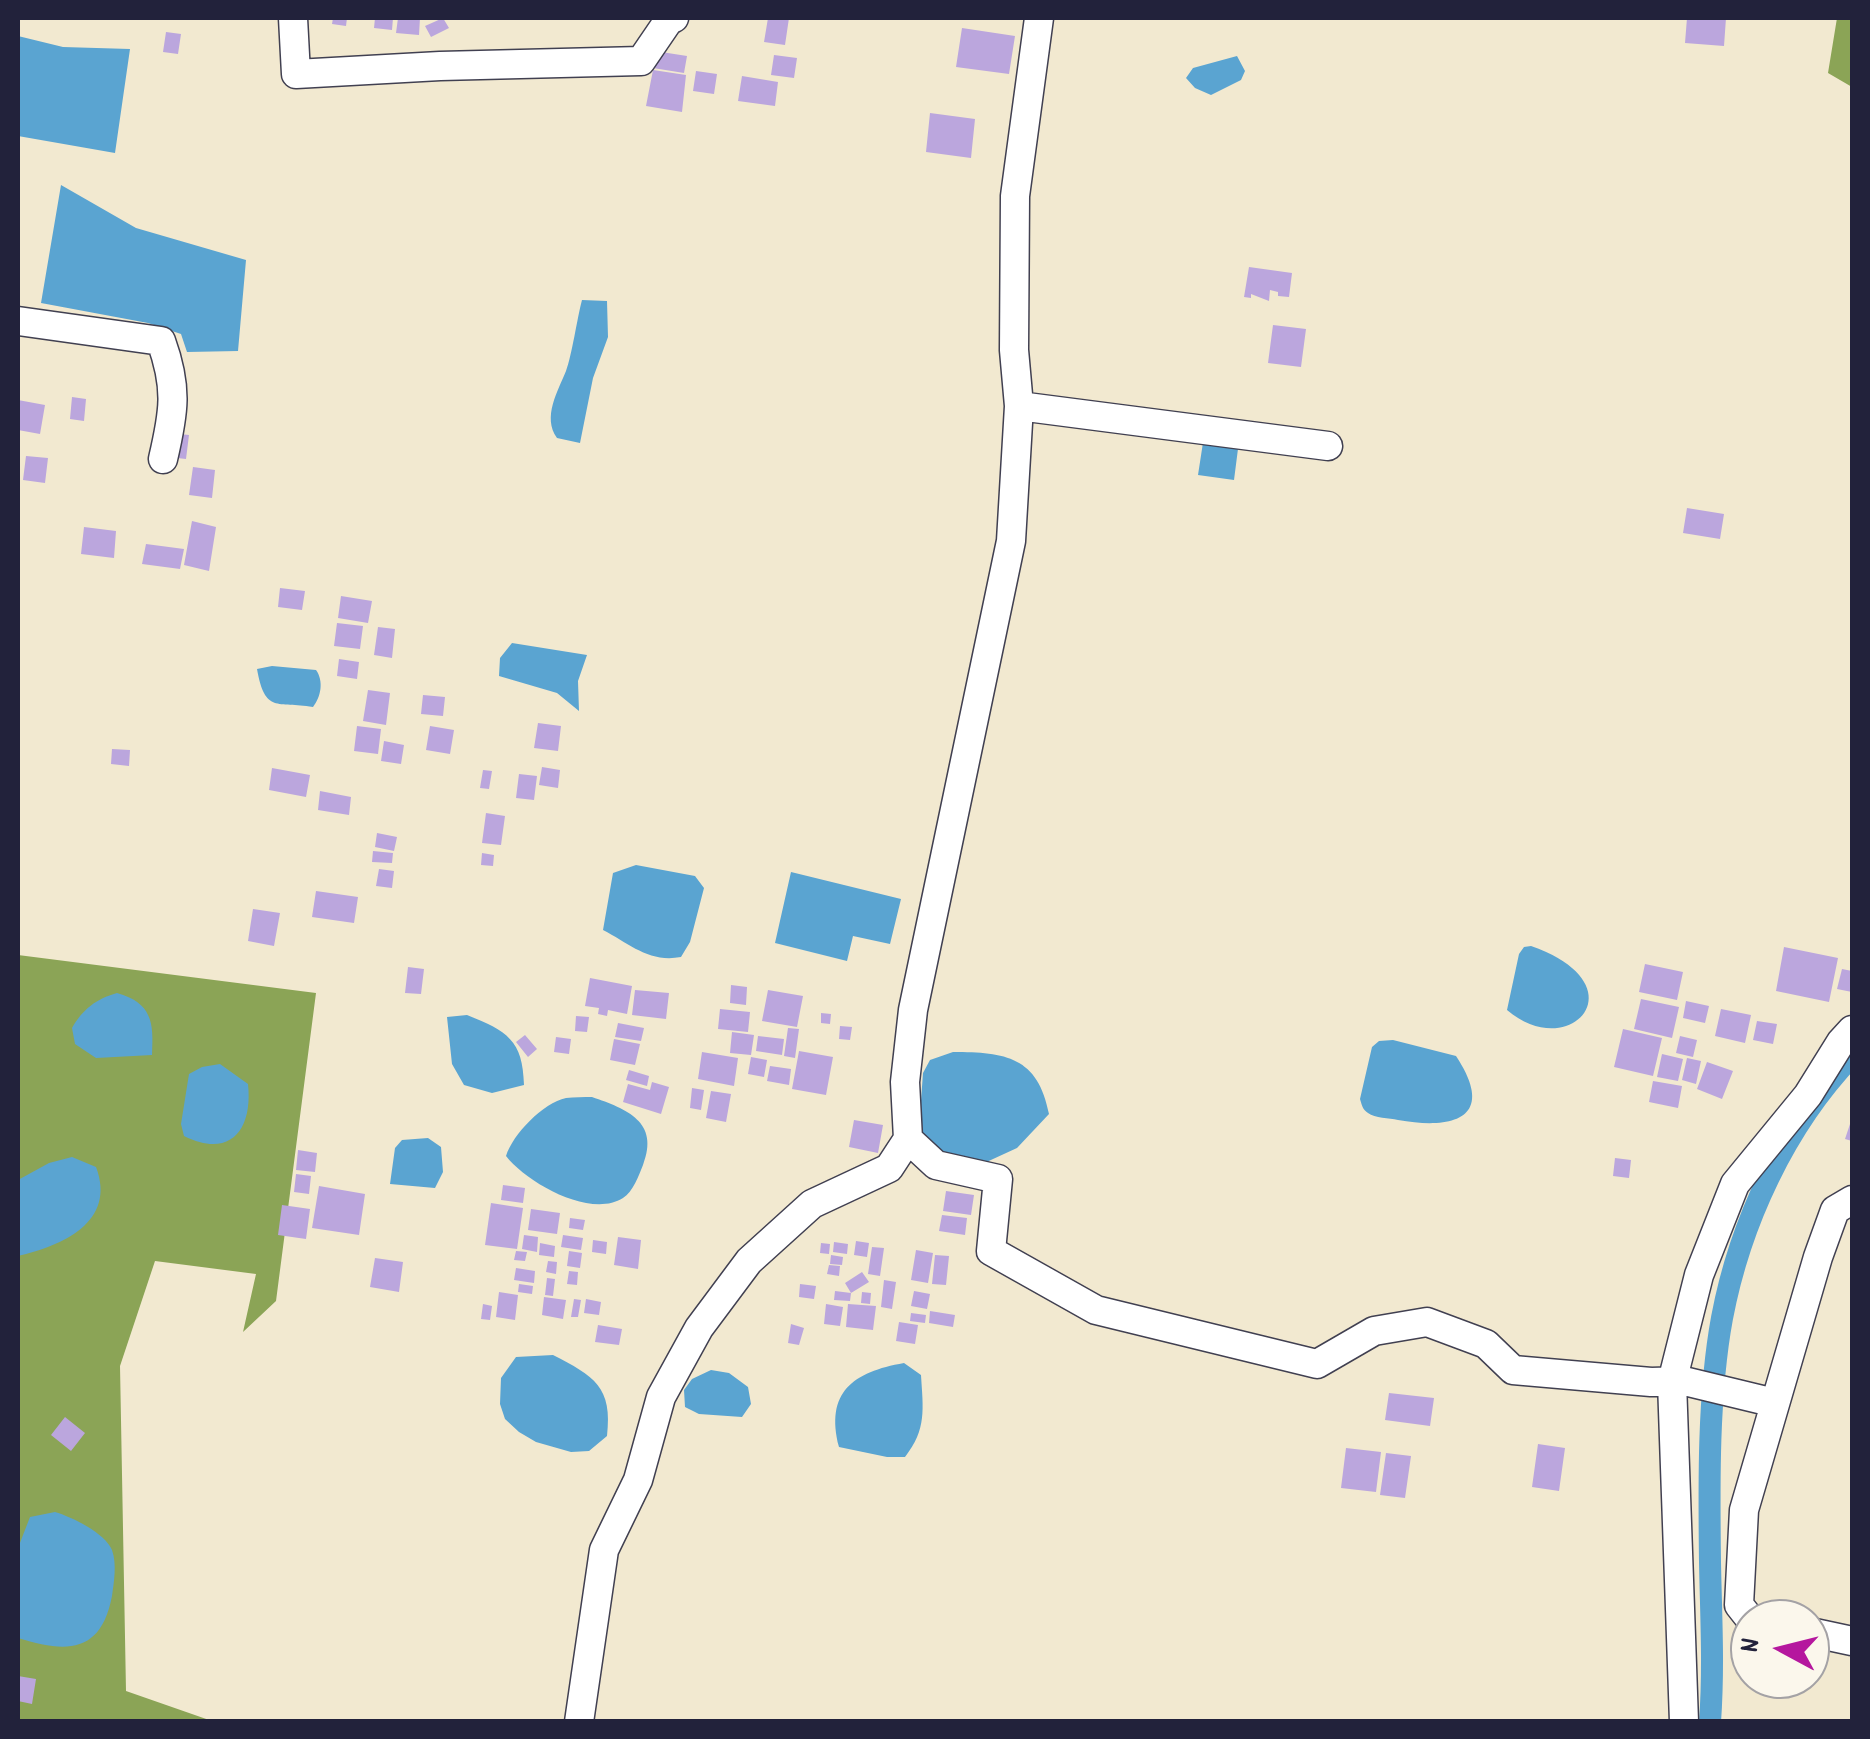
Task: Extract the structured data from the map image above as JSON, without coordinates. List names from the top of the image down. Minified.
{"north":"left"}
